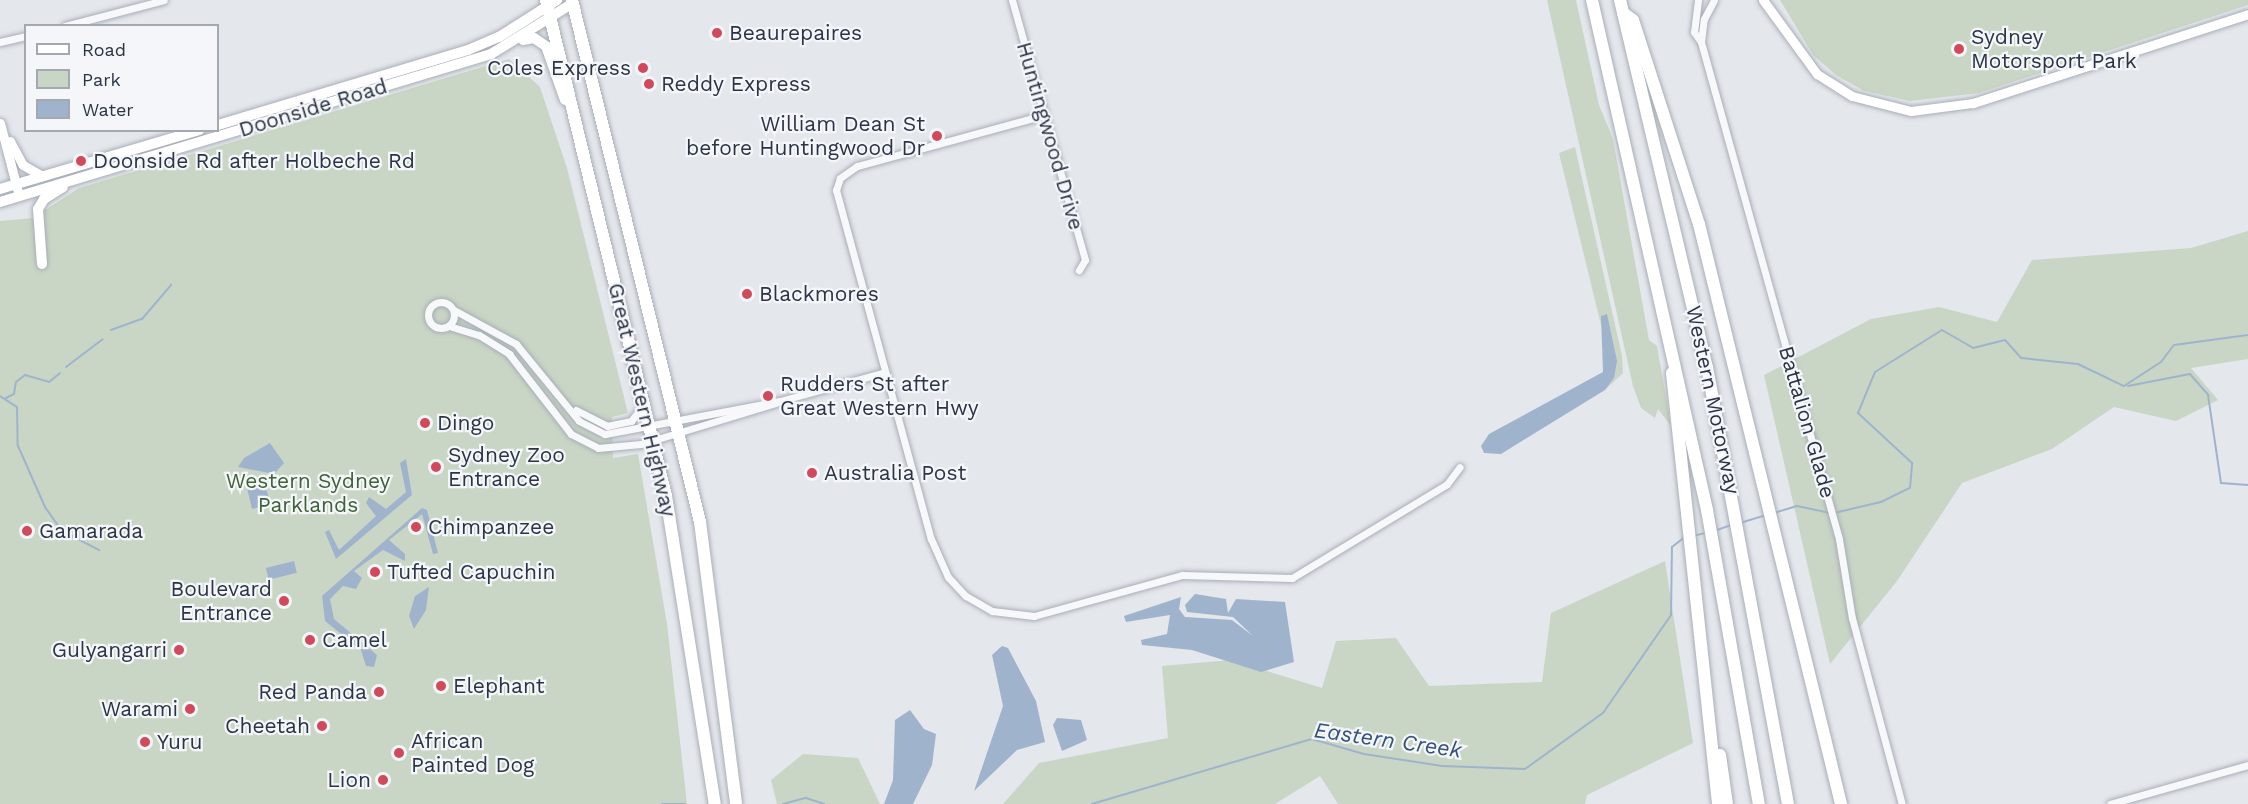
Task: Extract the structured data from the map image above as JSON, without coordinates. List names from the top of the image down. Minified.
{"streets":{"highway":["Great Western Highway","Western Motorway"],"main road":["Doonside Road"],"street":["Huntingwood Drive","Battalion Glade"]},"crossings":[["Doonside Road","Great Western Highway"]],"water":["Eastern Creek"],"parks":["Western Sydney Parklands"],"places":["Beaurepaires","Sydney Motorsport Park","Coles Express","Reddy Express","William Dean St before Huntingwood Dr","Doonside Rd after Holbeche Rd","Blackmores","Rudders St after Great Western Hwy","Dingo","Sydney Zoo Entrance","Australia Post","Chimpanzee","Gamarada","Tufted Capuchin","Boulevard Entrance","Camel","Gulyangarri","Elephant","Red Panda","Warami","Cheetah","Yuru","African Painted Dog","Lion"],"legend":["Road","Park","Water"]}
